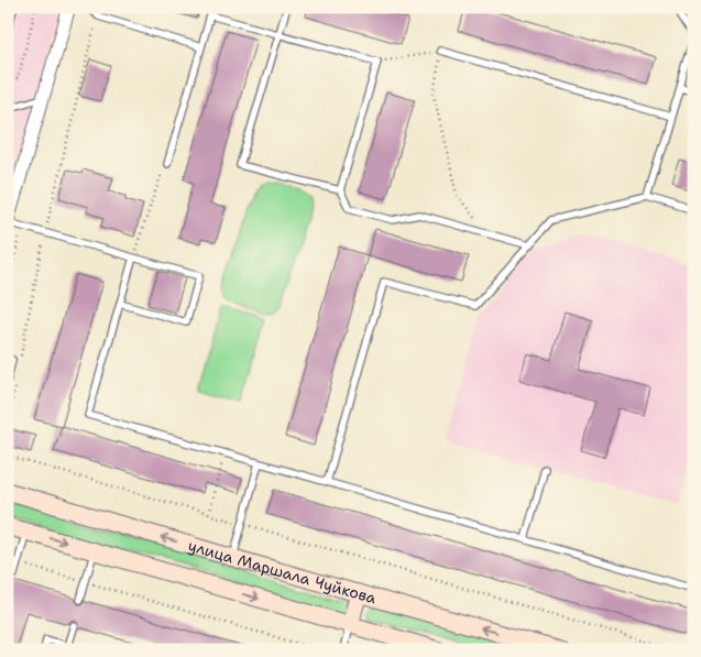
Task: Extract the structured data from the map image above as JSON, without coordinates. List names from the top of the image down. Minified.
{"streets":{"main road":["улица Маршала Чуйкова"]}}
